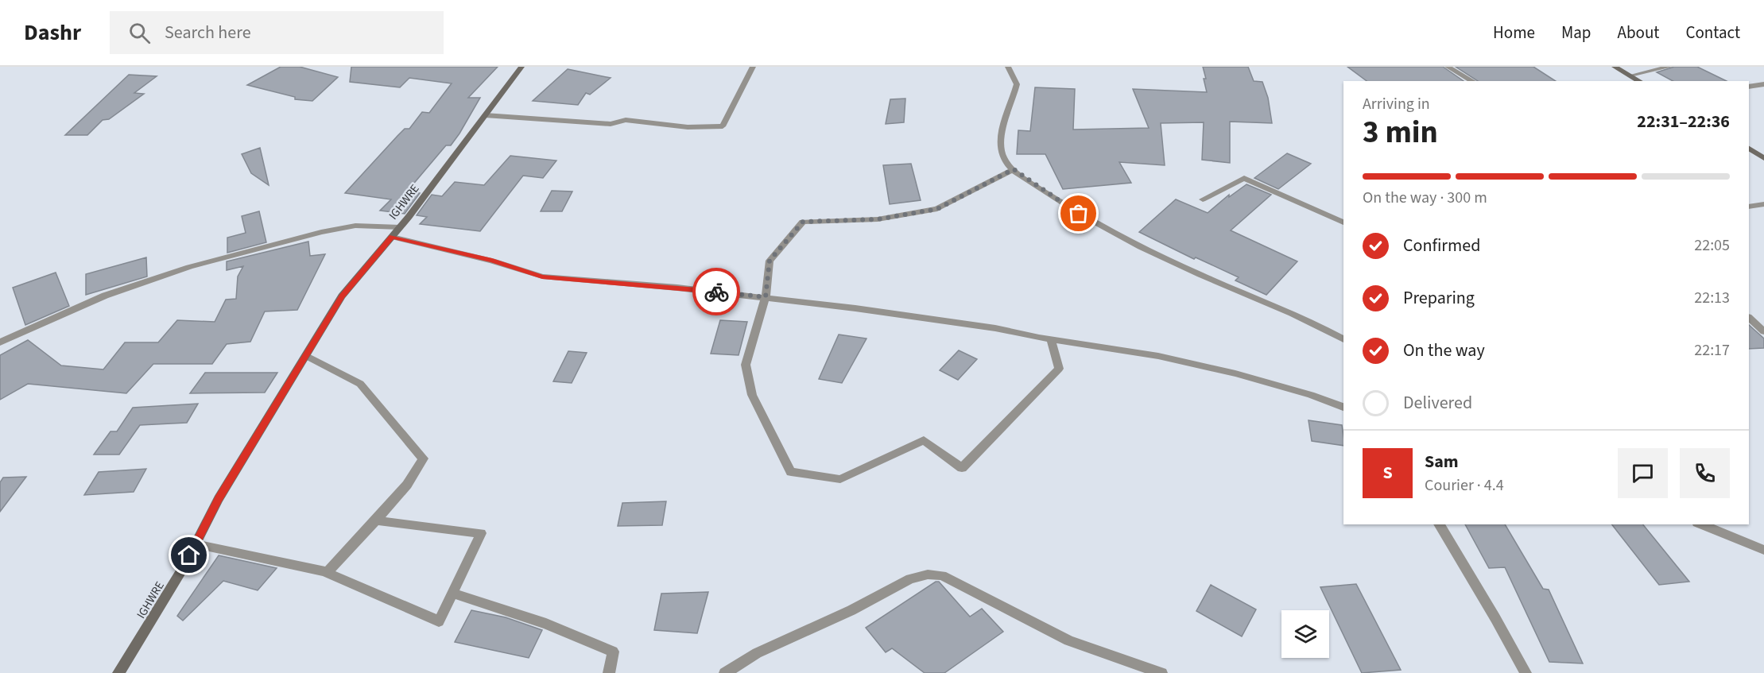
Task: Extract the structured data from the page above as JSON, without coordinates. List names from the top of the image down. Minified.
{"streets":{"street":["IGHWRE"]},"page":{"header":"Dashr","search":"Search here","nav":["Home","Map","About","Contact"],"heading":["3 min","Arriving in","22:31–22:36"],"panel":["Sam","Courier · 4.4"],"bar":"On the way · 300 m","list":[["Confirmed","22:05"],["Preparing","22:13"],["On the way","22:17"],"Delivered"],"round":"S"}}
